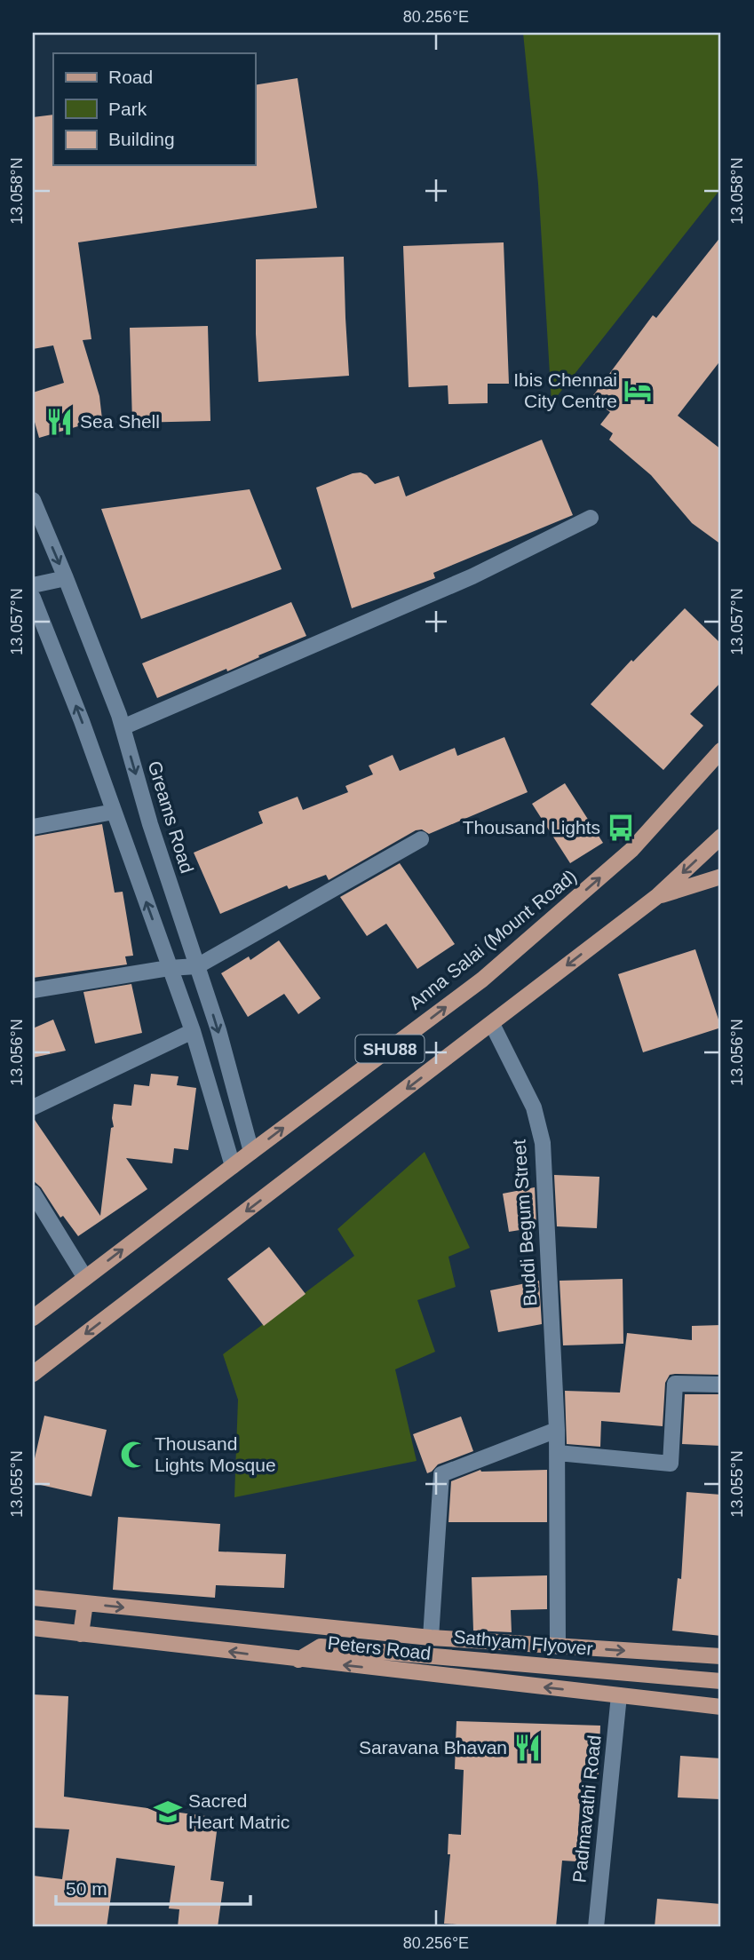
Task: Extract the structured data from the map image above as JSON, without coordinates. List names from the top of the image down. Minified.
{"streets":{"main road":["Anna Salai (Mount Road)","SHU88","Sathyam Flyover","Peters Road"],"street":["Greams Road","Buddi Begum Street","Padmavathi Road"]},"crossings":[["Greams Road","Anna Salai (Mount Road)"],["SHU88","Buddi Begum Street"],["Buddi Begum Street","Peters Road"],["Peters Road","Padmavathi Road"]],"places":{"hotel":["Ibis Chennai City Centre"],"restaurant":["Sea Shell","Saravana Bhavan"],"bus stop":["Thousand Lights"],"mosque":["Thousand Lights Mosque"],"school or university":["Sacred Heart Matric"]},"legend":["Road","Park","Building"],"scale_bar":"50 m","coordinates":["80.256°E","13.058°N","13.057°N","13.056°N","13.055°N"]}
